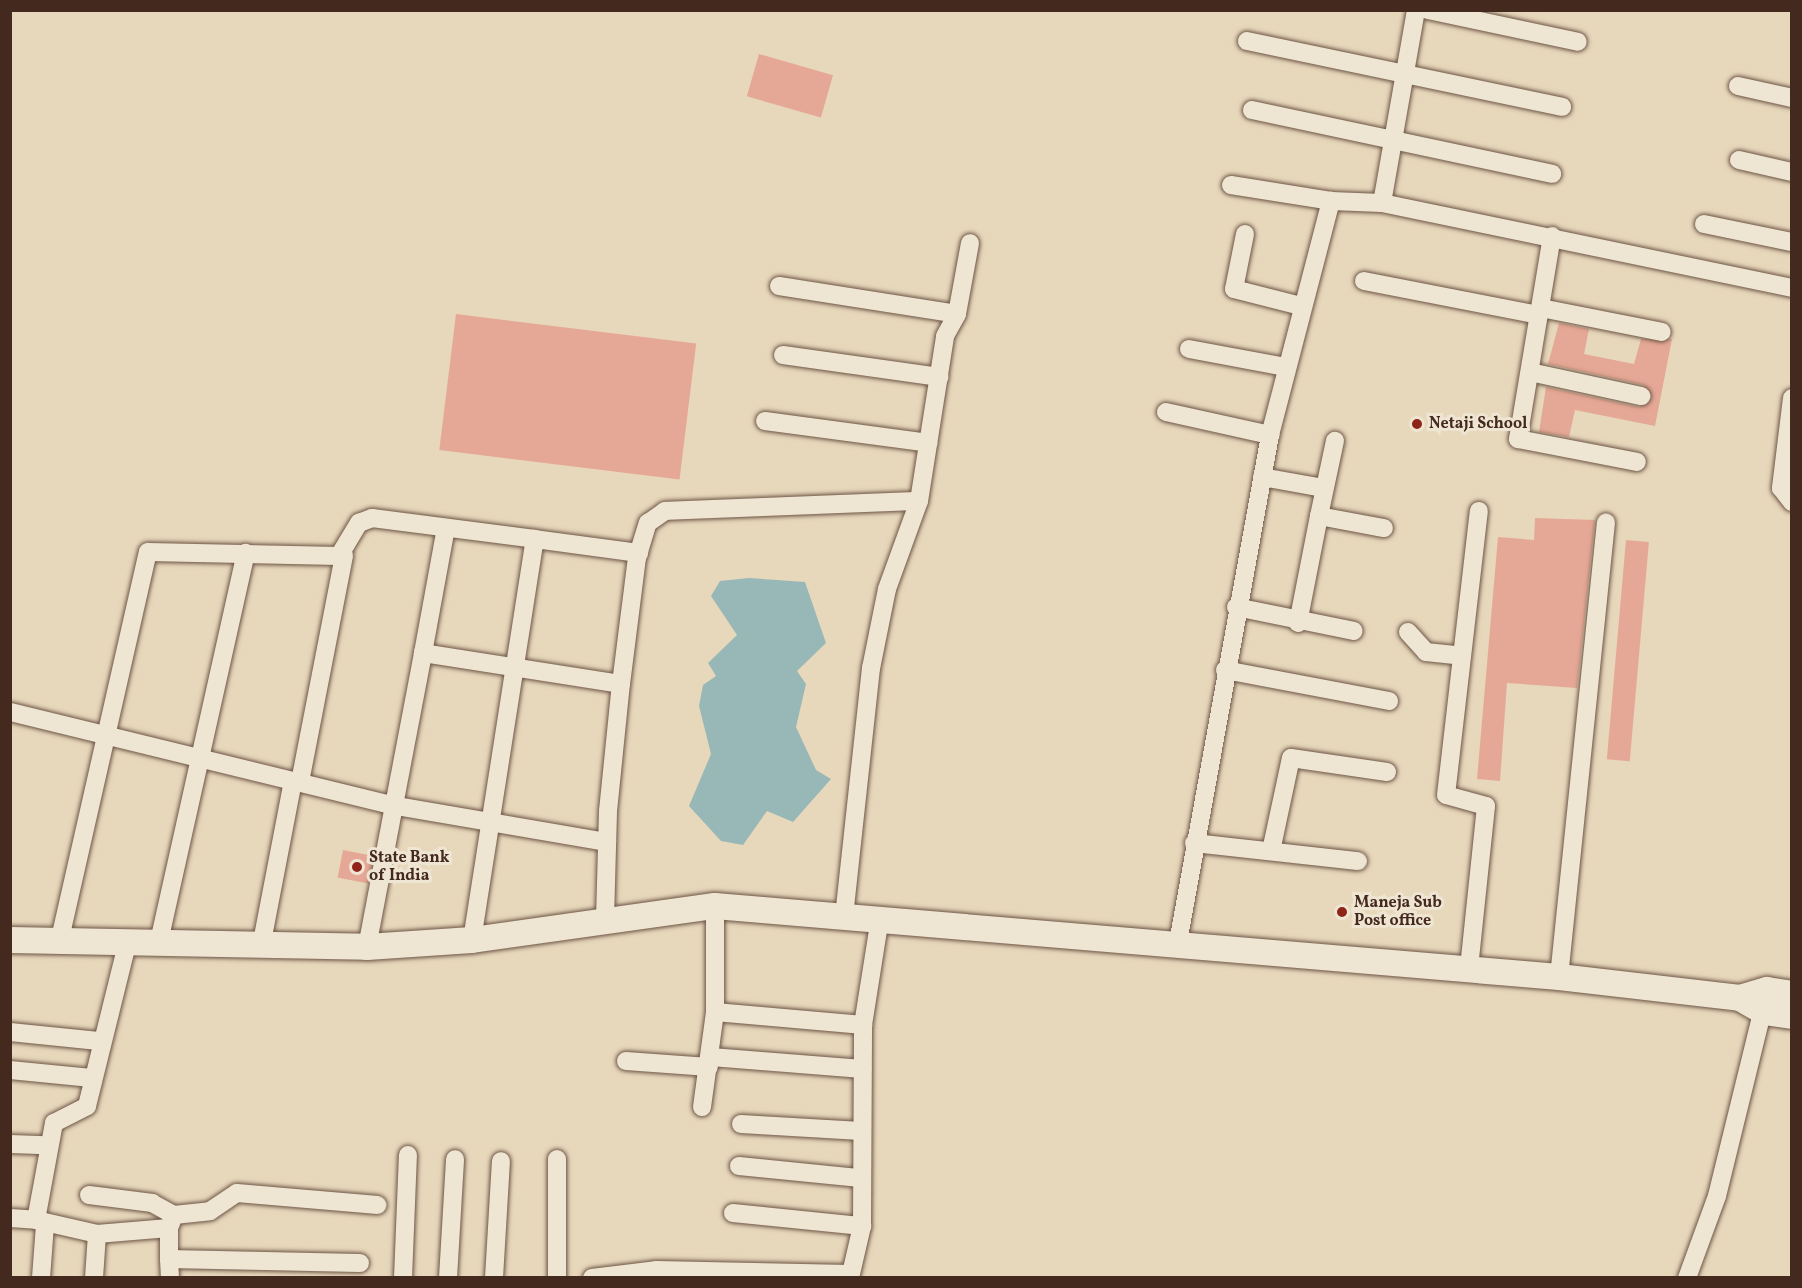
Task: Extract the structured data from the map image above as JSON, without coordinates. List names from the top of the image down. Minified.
{"places":["Netaji School","State Bank of India","Maneja Sub Post office"]}
